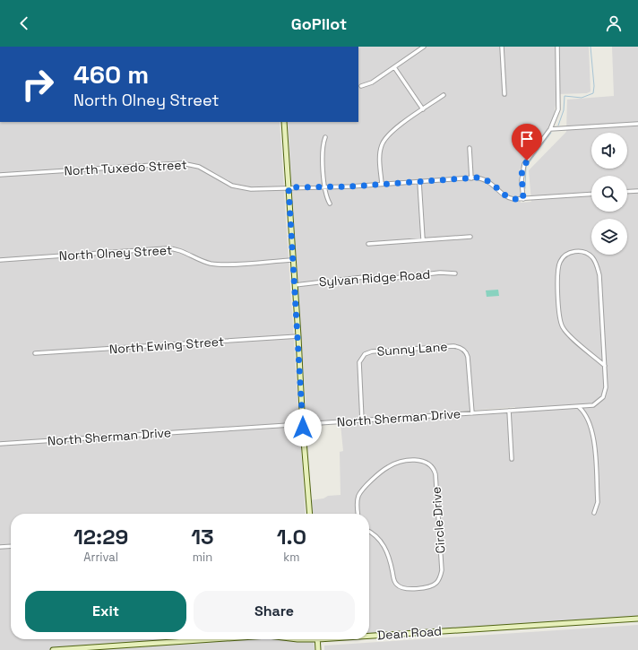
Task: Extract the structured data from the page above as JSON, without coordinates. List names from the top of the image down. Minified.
{"streets":{"street":["North Tuxedo Street","North Olney Street","Sylvan Ridge Road","North Ewing Street","Sunny Lane","North Sherman Drive","Circle Drive","Dean Road"]},"crossings":[["Sunny Lane","North Sherman Drive"]],"page":{"header":"GoPilot","turn":["460 m","North Olney Street"],"eta":["12:29","Arrival","13","min","1.0","km"],"buttons":["Exit","Share"]}}
